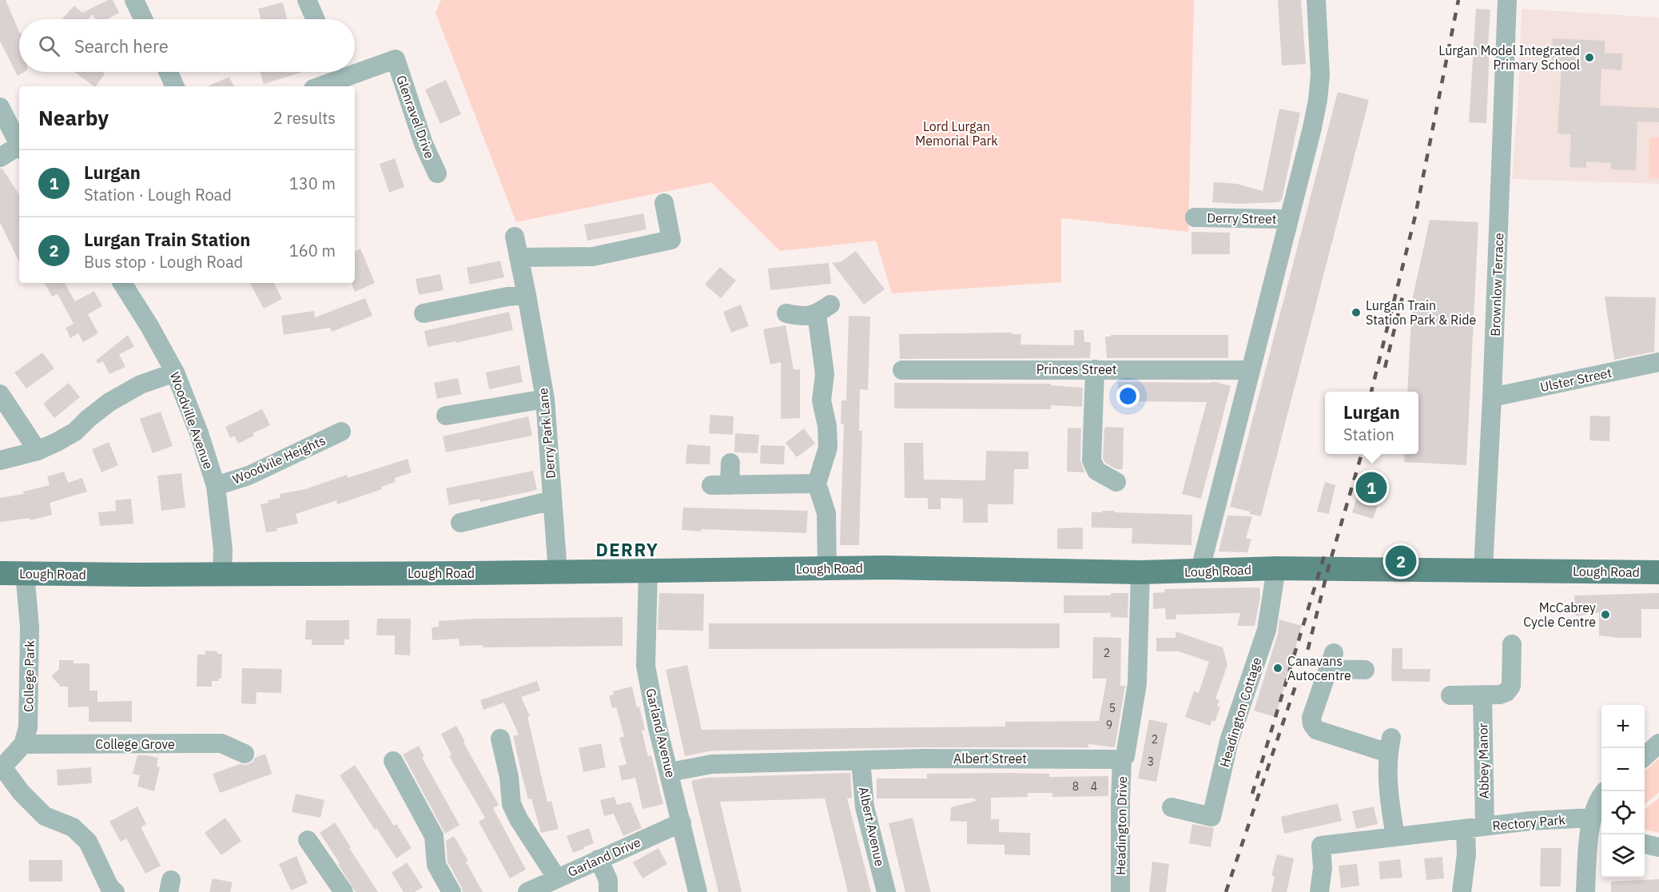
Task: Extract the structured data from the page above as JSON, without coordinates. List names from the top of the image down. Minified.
{"streets":{"main road":["Lough Road"],"street":["Glenravel Drive","Derry Street","Brownlow Terrace","Princes Street","Ulster Street","Woodville Avenue","Derry Park Lane","Woodvile Heights","College Park","Headington Cottage","Garland Avenue","College Grove","Albert Street","Abbey Manor","Rectory Park","Headington Drive","Albert Avenue","Garland Drive"]},"crossings":[["Brownlow Terrace","Ulster Street"],["Brownlow Terrace","Lough Road"],["Woodville Avenue","Woodvile Heights"],["Woodville Avenue","Lough Road"],["Derry Park Lane","Lough Road"],["Lough Road","College Park"],["Lough Road","Headington Cottage"],["Lough Road","Garland Avenue"],["College Park","College Grove"],["Garland Avenue","Albert Street"],["Garland Avenue","Garland Drive"],["Albert Street","Headington Drive"],["Albert Street","Albert Avenue"],["Abbey Manor","Rectory Park"]],"districts":["DERRY"],"parks":["Lord Lurgan Memorial Park"],"places":["Lurgan Model Integrated Primary School","Lurgan Train Station Park & Ride","McCabrey Cycle Centre","Canavans Autocentre"],"house_numbers":["2","5","9","2","3","8","4"],"page":{"search":"Search here","heading":["Nearby","2 results"],"list":[{"mark":"1","name":"Lurgan","note":"Station · Lough Road","value":"130 m"},{"mark":"2","name":"Lurgan Train Station","note":"Bus stop · Lough Road","value":"160 m"}],"popup":["Lurgan","Station"],"pins":["1","2"],"map_buttons":["+","−"]}}
